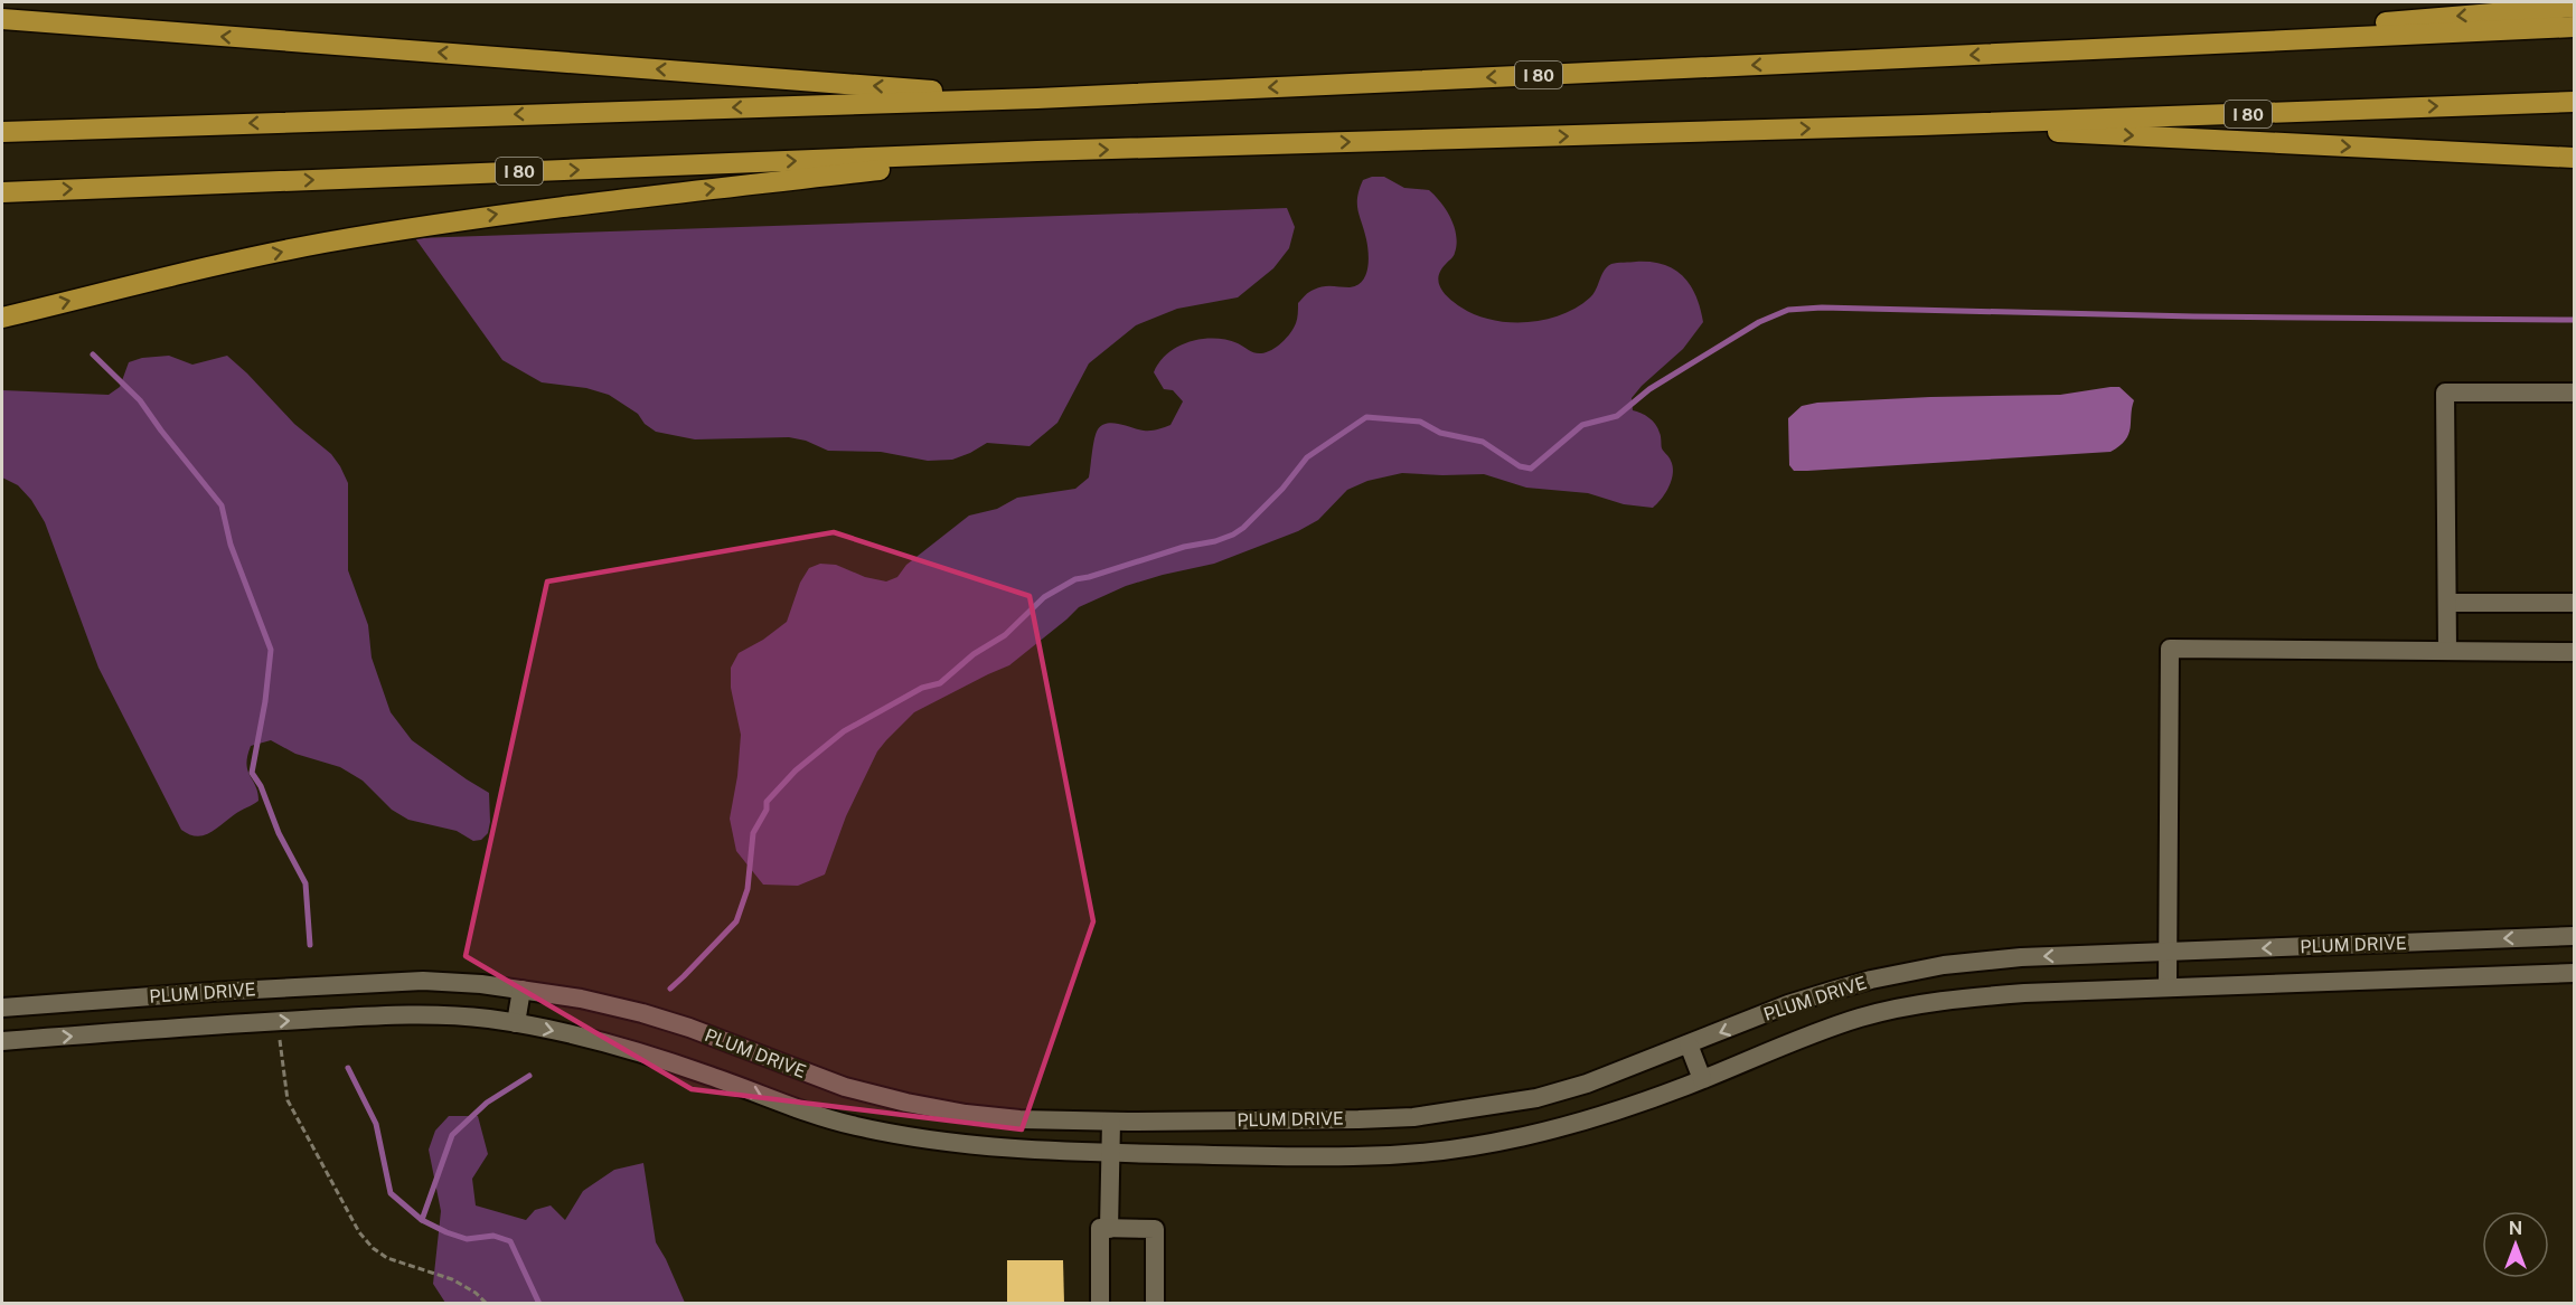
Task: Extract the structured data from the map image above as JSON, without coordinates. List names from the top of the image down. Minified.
{"streets":{"highway":["I 80"],"street":["PLUM DRIVE"]},"north":"top"}
